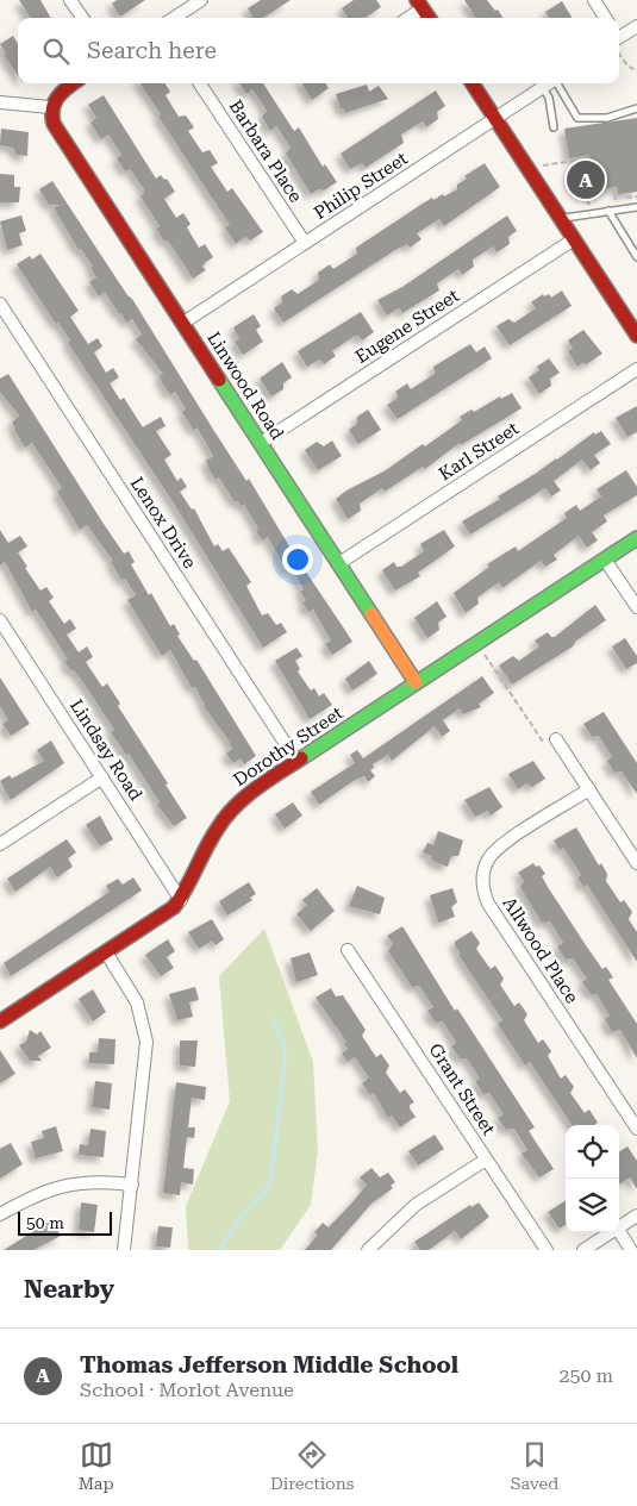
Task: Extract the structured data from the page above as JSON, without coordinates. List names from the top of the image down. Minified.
{"streets":{"street":["Barbara Place","Philip Street","Eugene Street","Linwood Road","Karl Street","Lenox Drive","Dorothy Street","Lindsay Road","Allwood Place","Grant Street"]},"crossings":[["Barbara Place","Philip Street"],["Philip Street","Linwood Road"],["Eugene Street","Linwood Road"],["Linwood Road","Karl Street"],["Linwood Road","Dorothy Street"],["Lenox Drive","Dorothy Street"],["Dorothy Street","Lindsay Road"]],"scale_bar":"50 m","page":{"search":"Search here","pins":"A","scale":"50 m","heading":"Nearby","list":[{"mark":"A","name":"Thomas Jefferson Middle School","note":"School · Morlot Avenue","value":"250 m"}],"nav":["Map","Directions","Saved"]}}
